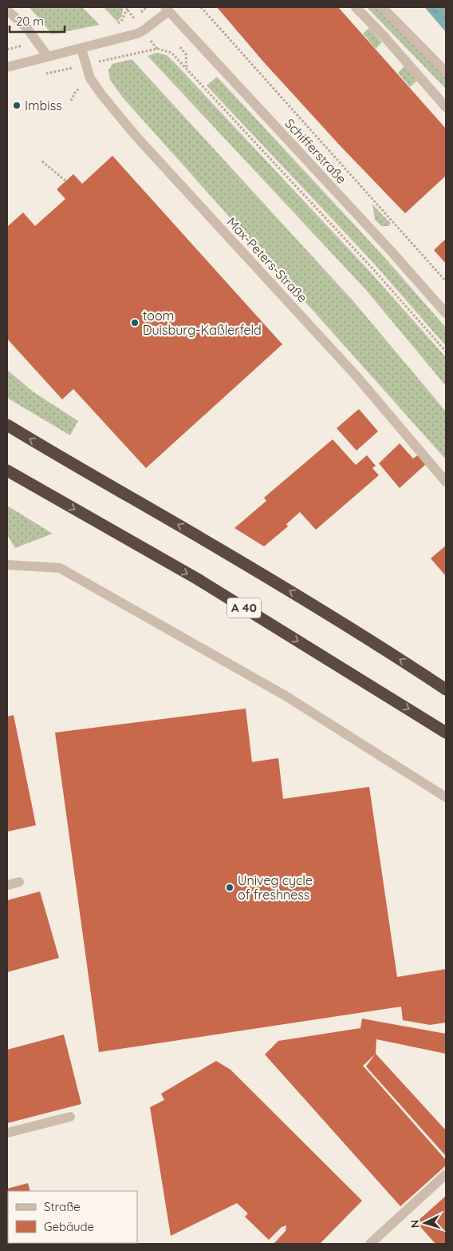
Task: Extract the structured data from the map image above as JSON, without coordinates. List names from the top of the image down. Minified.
{"streets":{"highway":["A 40"],"street":["Schifferstraße","Max-Peters-Straße"]},"places":["Imbiss","toom Duisburg-Kaßlerfeld","Univeg cycle of freshness"],"legend":["Straße","Gebäude"],"scale_bar":"20 m","north":"left"}
